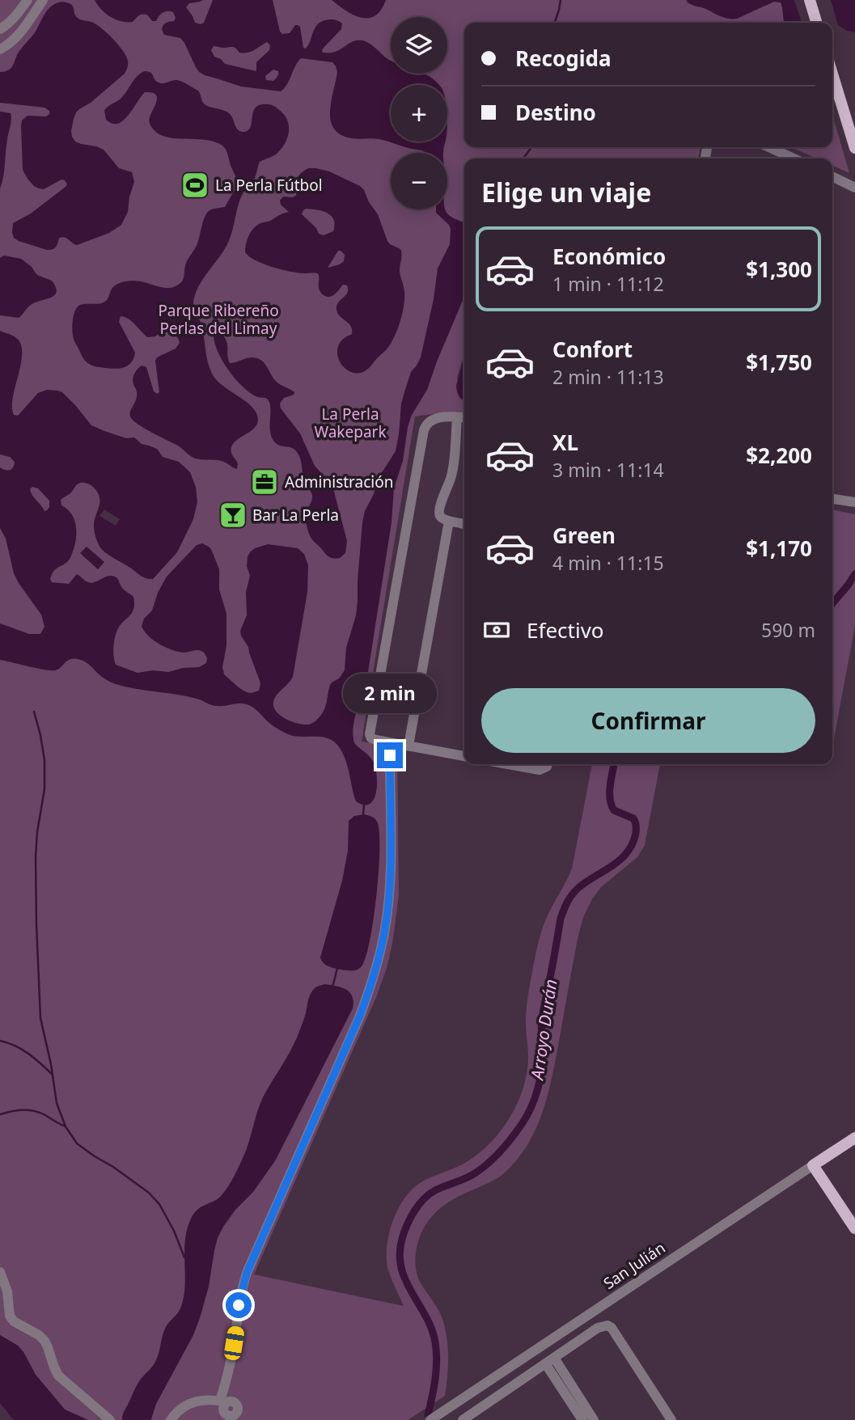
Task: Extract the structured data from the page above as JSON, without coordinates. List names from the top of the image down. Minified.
{"streets":{"main road":["San Julián"]},"water":["Arroyo Durán"],"parks":["Parque Ribereño Perlas del Limay","La Perla Wakepark"],"places":{"sports":["La Perla Fútbol"],"office":["Administración"],"bar":["Bar La Perla"]},"page":{"map_buttons":["+","−"],"banner":["Recogida","Destino"],"heading":"Elige un viaje","list":[{"name":"Económico","note":"1 min · 11:12","value":"$1,300"},{"name":"Confort","note":"2 min · 11:13","value":"$1,750"},{"name":"XL","note":"3 min · 11:14","value":"$2,200"},{"name":"Green","note":"4 min · 11:15","value":"$1,170"}],"pay":["Efectivo","590 m"],"bubble":"2 min","buttons":"Confirmar"}}
